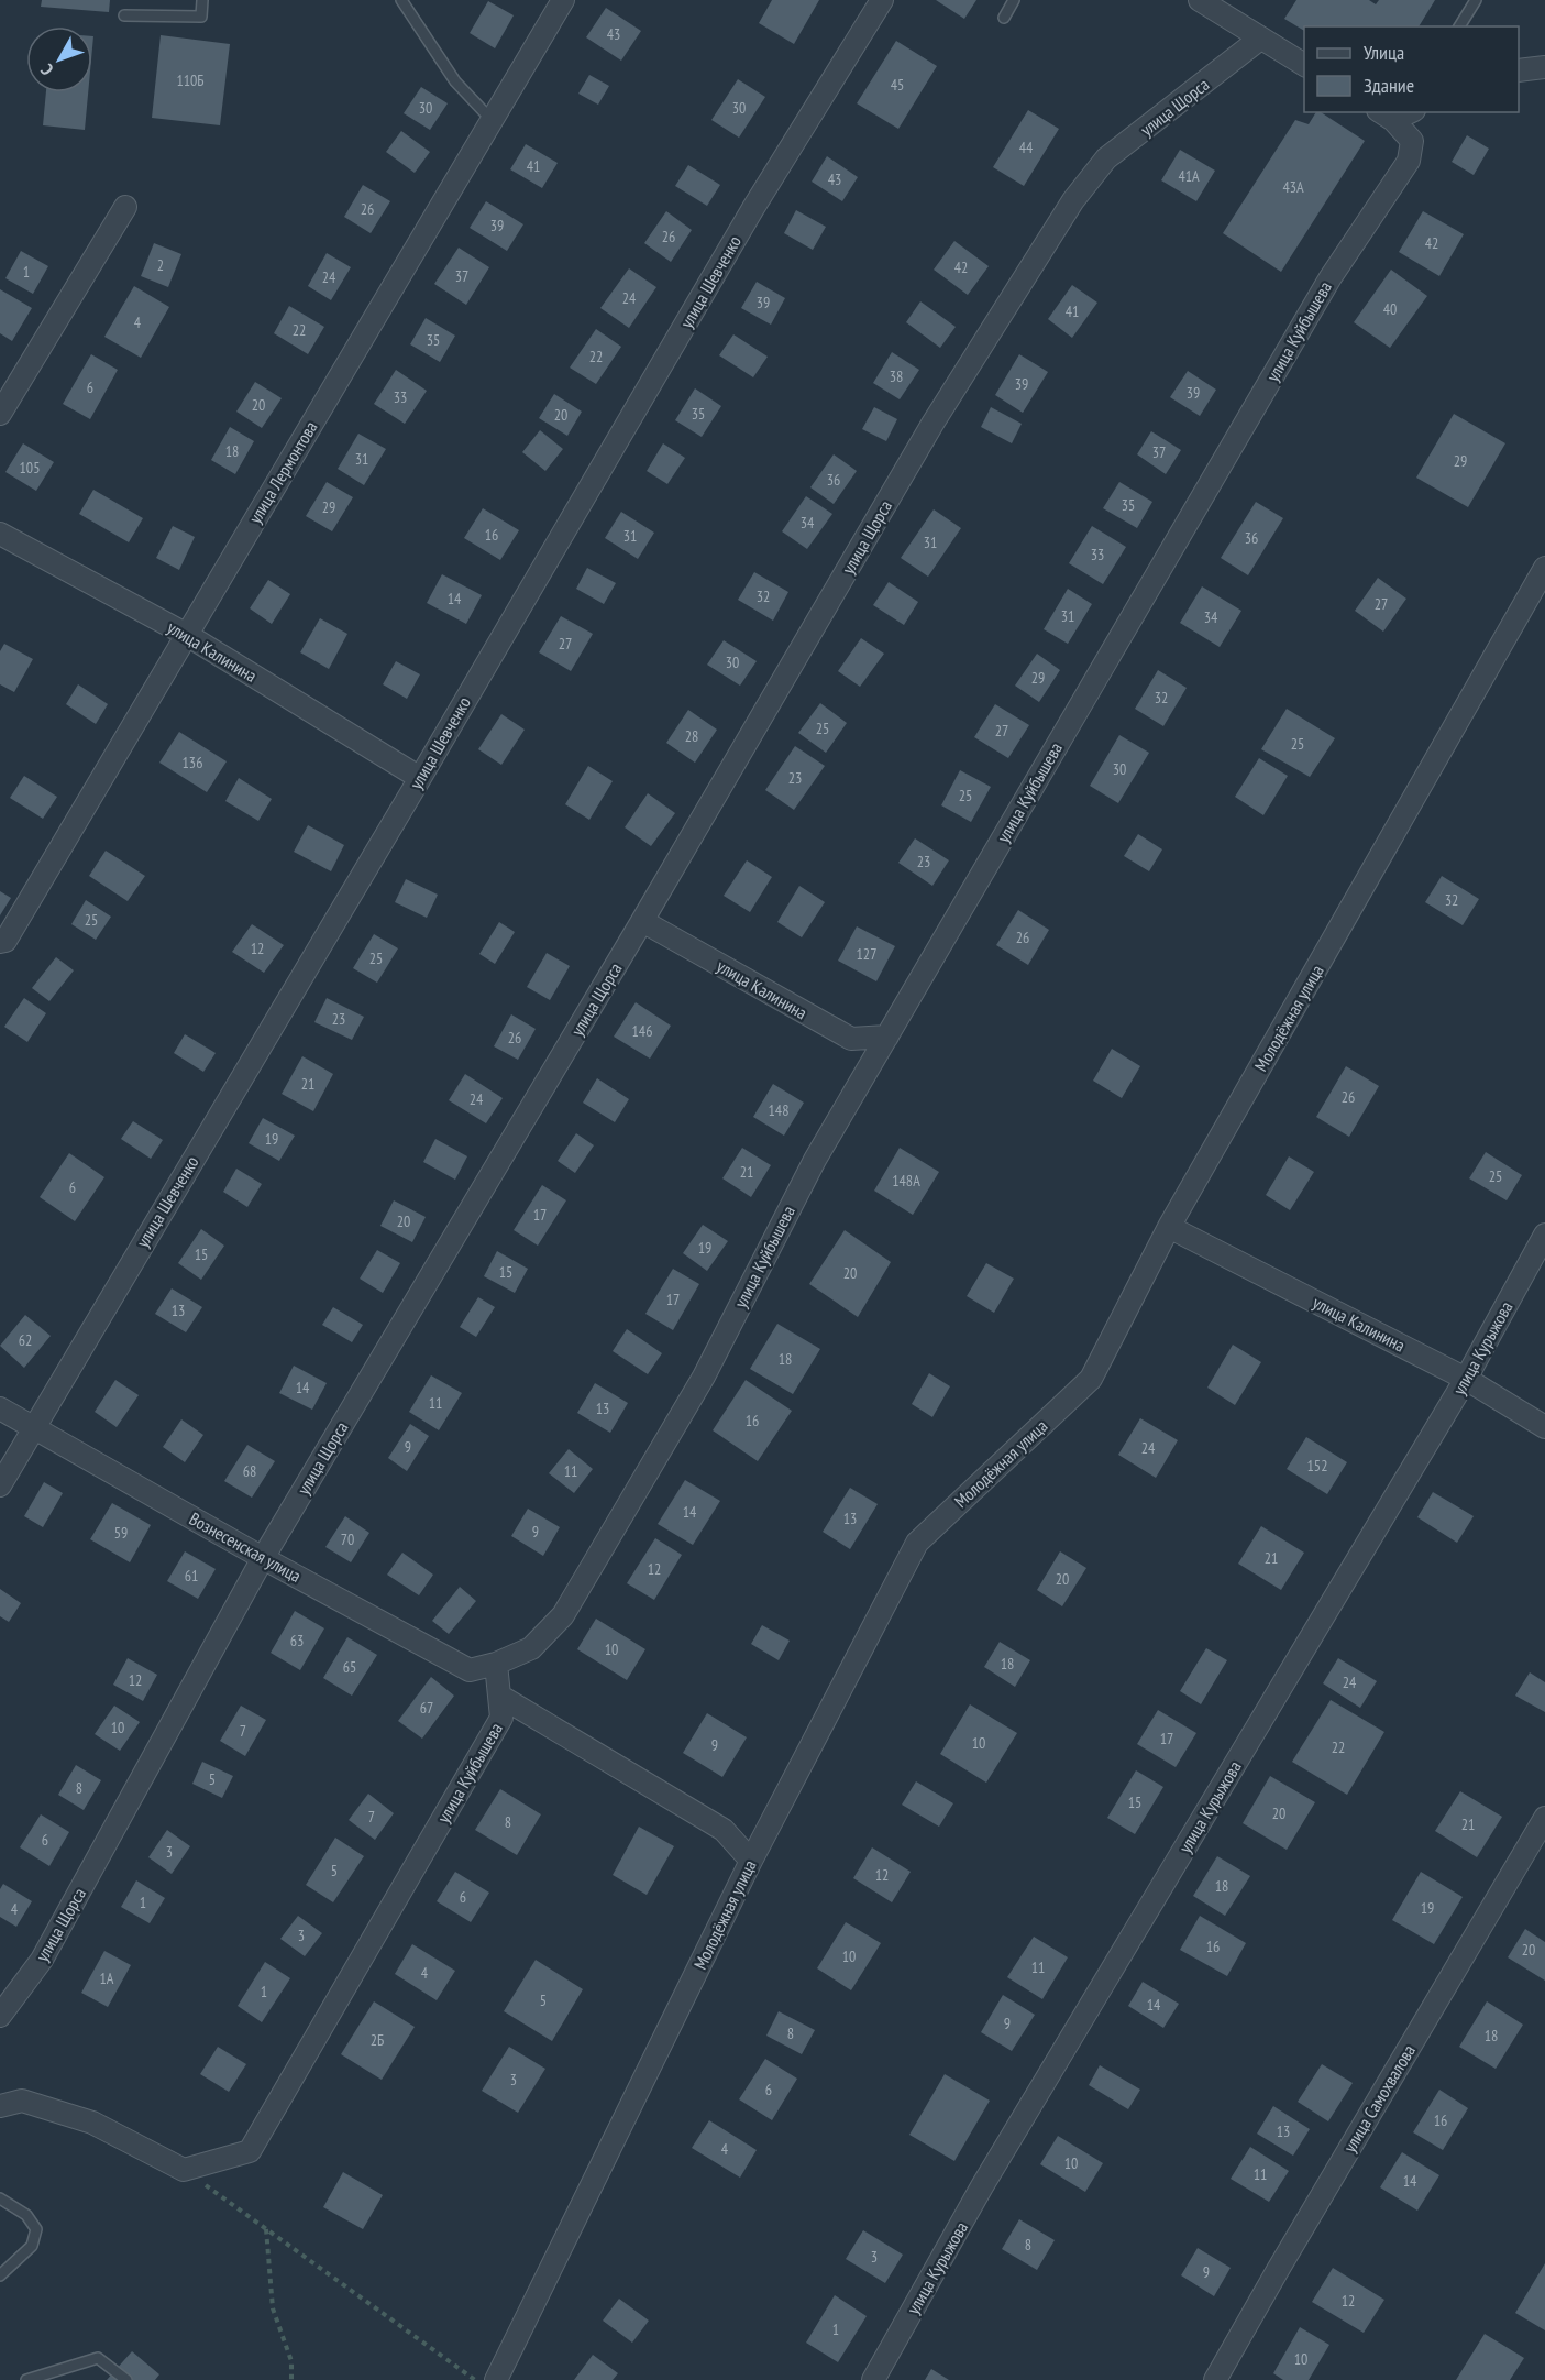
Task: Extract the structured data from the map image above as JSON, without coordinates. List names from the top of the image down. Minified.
{"streets":{"street":["улица Щорса","улица Шевченко","улица Куйбышева","улица Лермонтова","улица Калинина","Молодёжная улица","улица Курыжова","Вознесенская улица","улица Самохвалова"]},"crossings":[["улица Щорса","улица Калинина"],["улица Щорса","Вознесенская улица"],["улица Шевченко","улица Калинина"],["улица Шевченко","Вознесенская улица"],["улица Куйбышева","улица Калинина"],["улица Куйбышева","Вознесенская улица"],["улица Лермонтова","улица Калинина"],["улица Калинина","Молодёжная улица"],["улица Калинина","улица Курыжова"]],"house_numbers":["43","110Б","45","30","30","44","41","41А","43","43А","26","39","26","42","2","42","1","37","24","24","39","40","41","4","22","35","22","38","39","6","39","33","20","35","20","18","37","31","29","105","36","35","29","34","16","31","36","31","33","32","14","27","31","34","27","30","29","32","25","27","28","25","136","30","23","25","23","32","25","26","12","127","25","23","146","26","21","26","24","148","19","21","25","148А","6","17","20","19","15","15","20","17","13","62","18","14","11","13","16","9","24","152","68","11","14","13","9","59","70","21","12","61","20","63","10","18","65","12","24","67","10","7","17","10","9","22","5","8","15","20","7","8","21","6","3","5","12","18","6","1","19","4","3","16","20","10","11","4","1А","1","5","14","9","8","18","2Б","3","6","16","13","4","10","11","14","8","3","9","12","1","10"],"legend":["Улица","Здание"],"north":"bottom left"}
